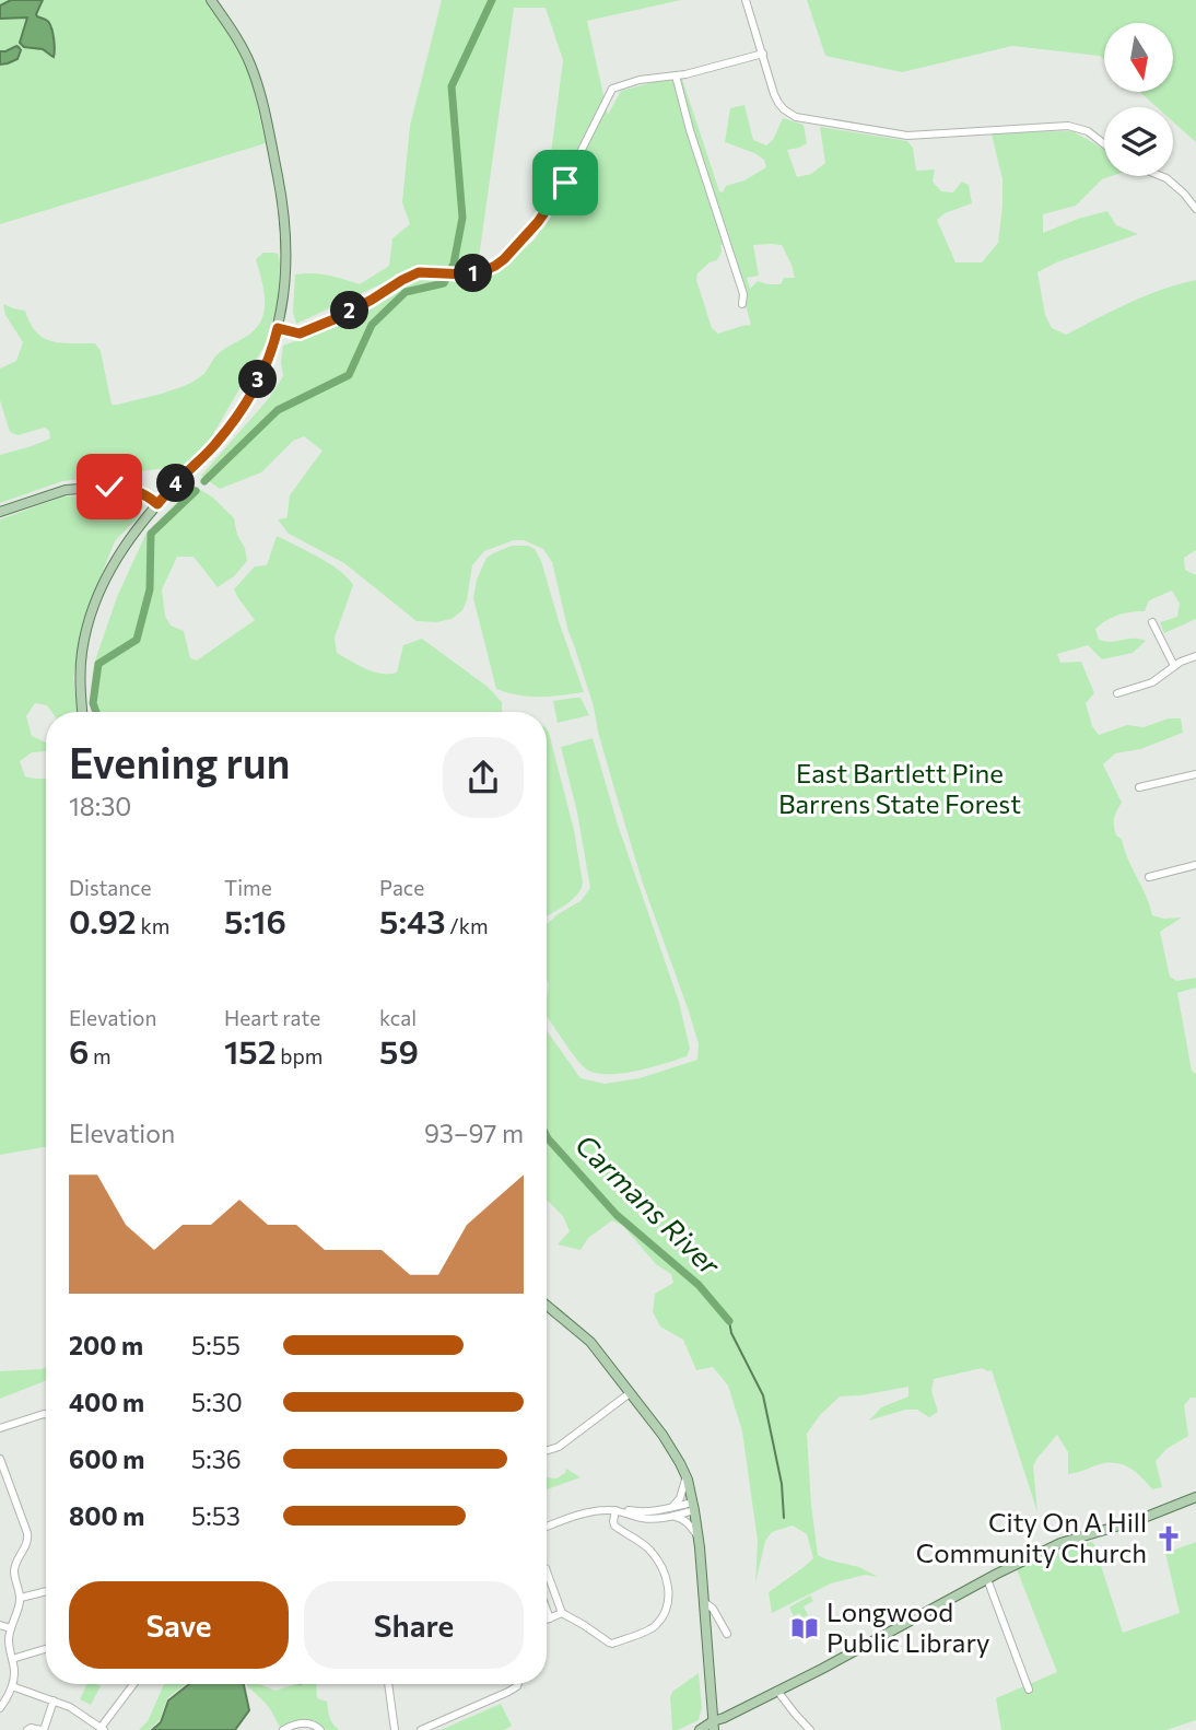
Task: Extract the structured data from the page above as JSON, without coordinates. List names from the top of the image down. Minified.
{"water":["Carmans River"],"parks":["East Bartlett Pine Barrens State Forest"],"places":{"church":["City On A Hill Community Church"],"library":["Longwood Public Library"]},"north":"bottom","page":{"pins":["1","2","3","4"],"heading":["Evening run","18:30"],"stats":[["Distance","0.92 km"],["Time","5:16"],["Pace","5:43 /km"],["Elevation","6 m"],["Heart rate","152 bpm"],["kcal","59"]],"chart":["Elevation","93–97 m"],"list":[{"name":"200 m","note":"5:55"},{"name":"400 m","note":"5:30"},{"name":"600 m","note":"5:36"},{"name":"800 m","note":"5:53"}],"buttons":["Save","Share"]}}
